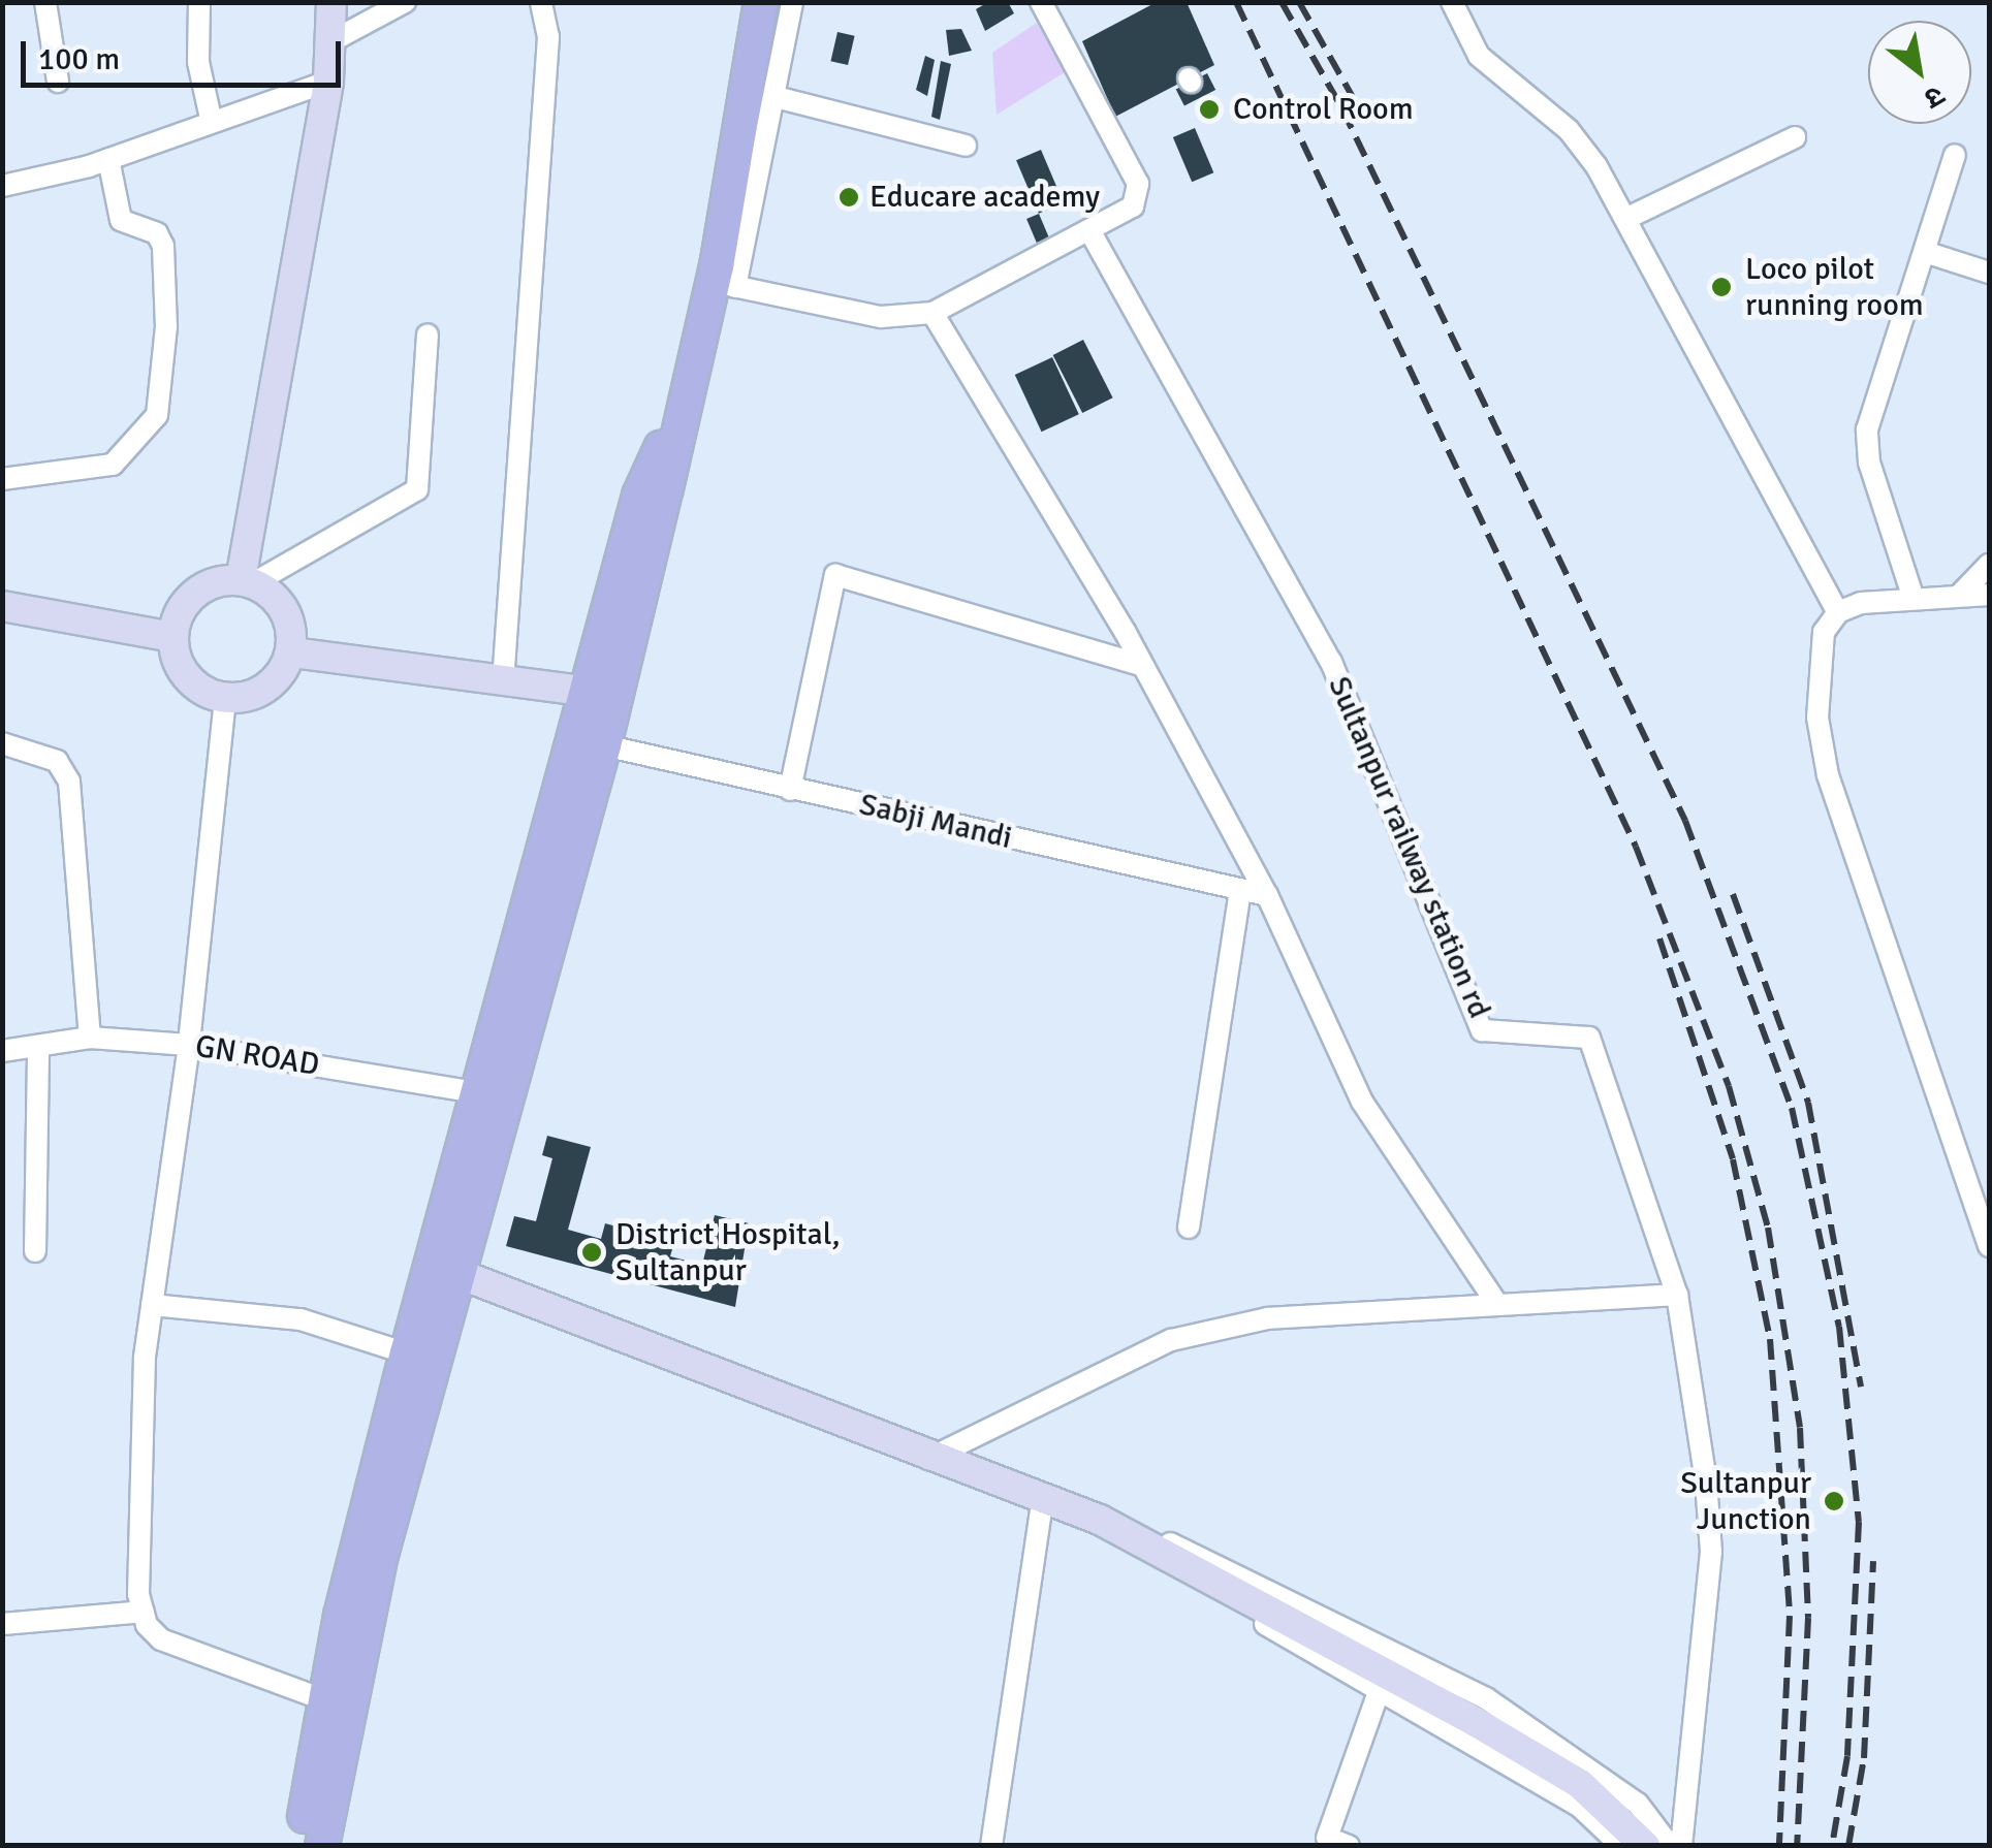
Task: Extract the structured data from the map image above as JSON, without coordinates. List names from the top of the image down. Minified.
{"streets":{"street":["Sabji Mandi","Sultanpur railway station rd","GN ROAD"]},"places":["Control Room","Educare academy","Loco pilot running room","District Hospital, Sultanpur","Sultanpur Junction"],"scale_bar":"100 m","north":"bottom right"}
